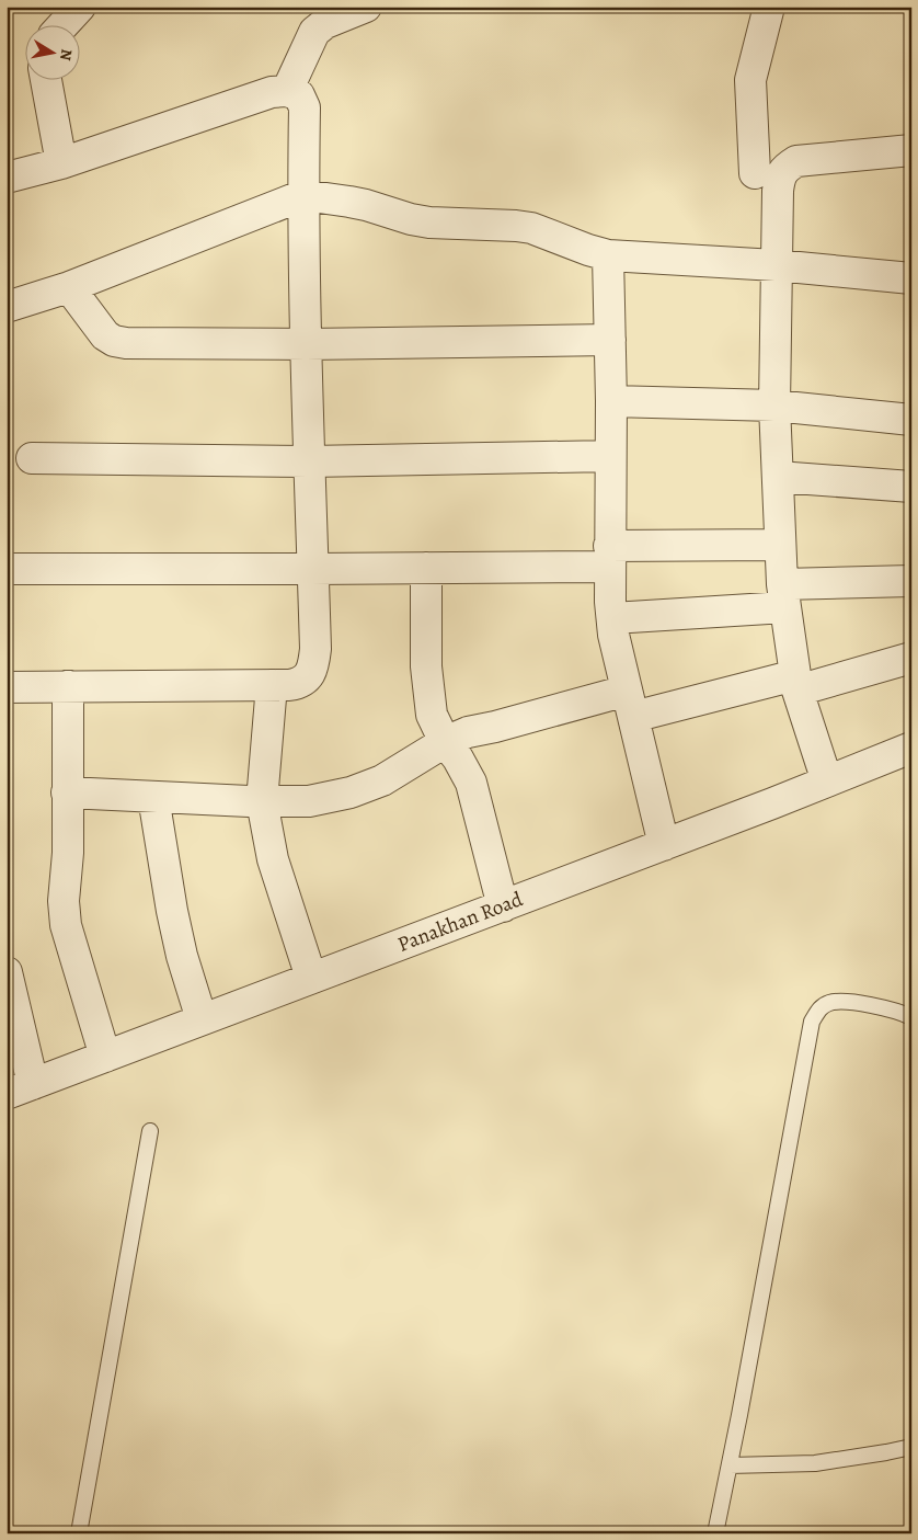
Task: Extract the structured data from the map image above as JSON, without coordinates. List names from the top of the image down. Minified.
{"streets":{"street":["Panakhan Road"]},"north":"right"}
